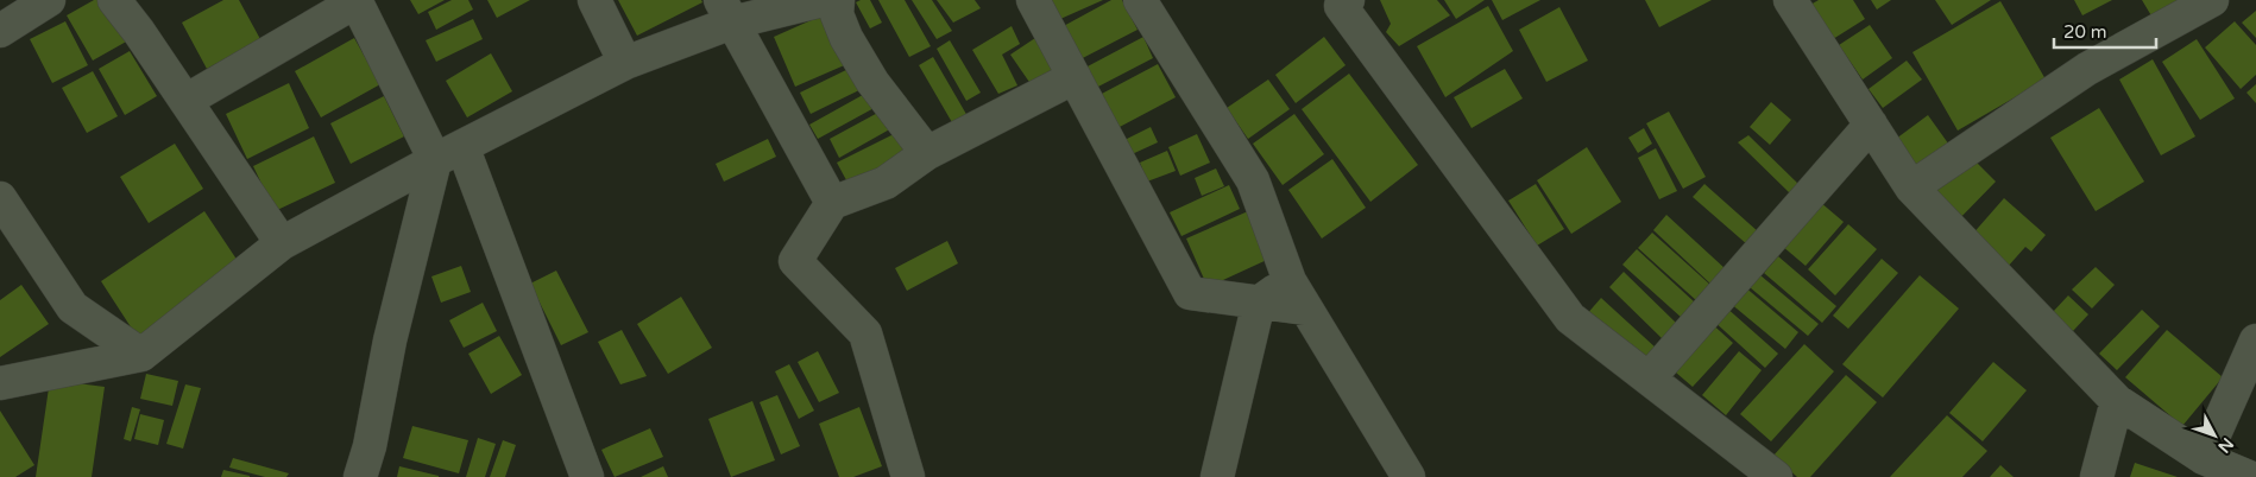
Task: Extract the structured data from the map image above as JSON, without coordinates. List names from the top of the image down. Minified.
{"scale_bar":"20 m","north":"bottom right"}
